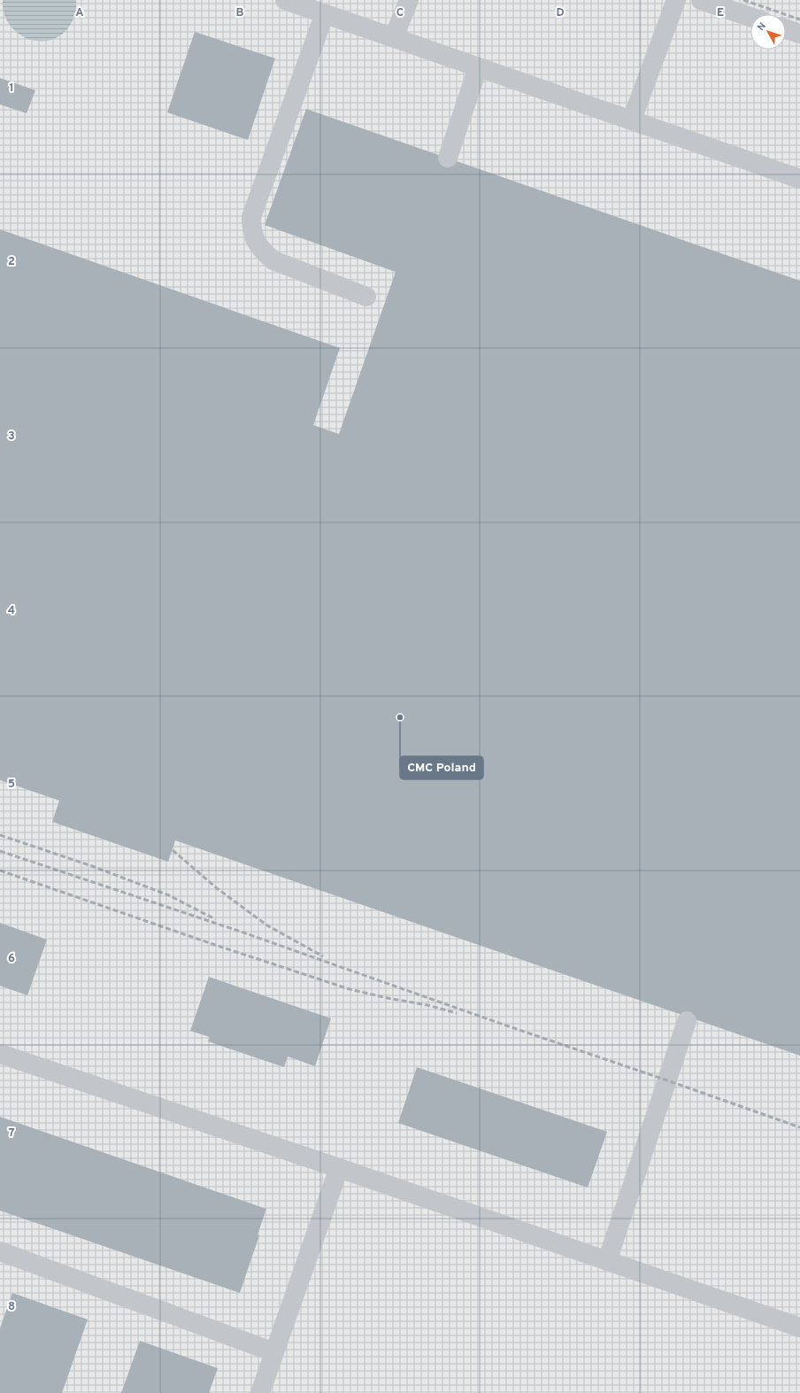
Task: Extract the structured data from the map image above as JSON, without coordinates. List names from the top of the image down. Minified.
{"places":["CMC Poland"],"north":"top left","grid":{"columns":["A","B","C","D","E"],"rows":["1","2","3","4","5","6","7","8"]}}
